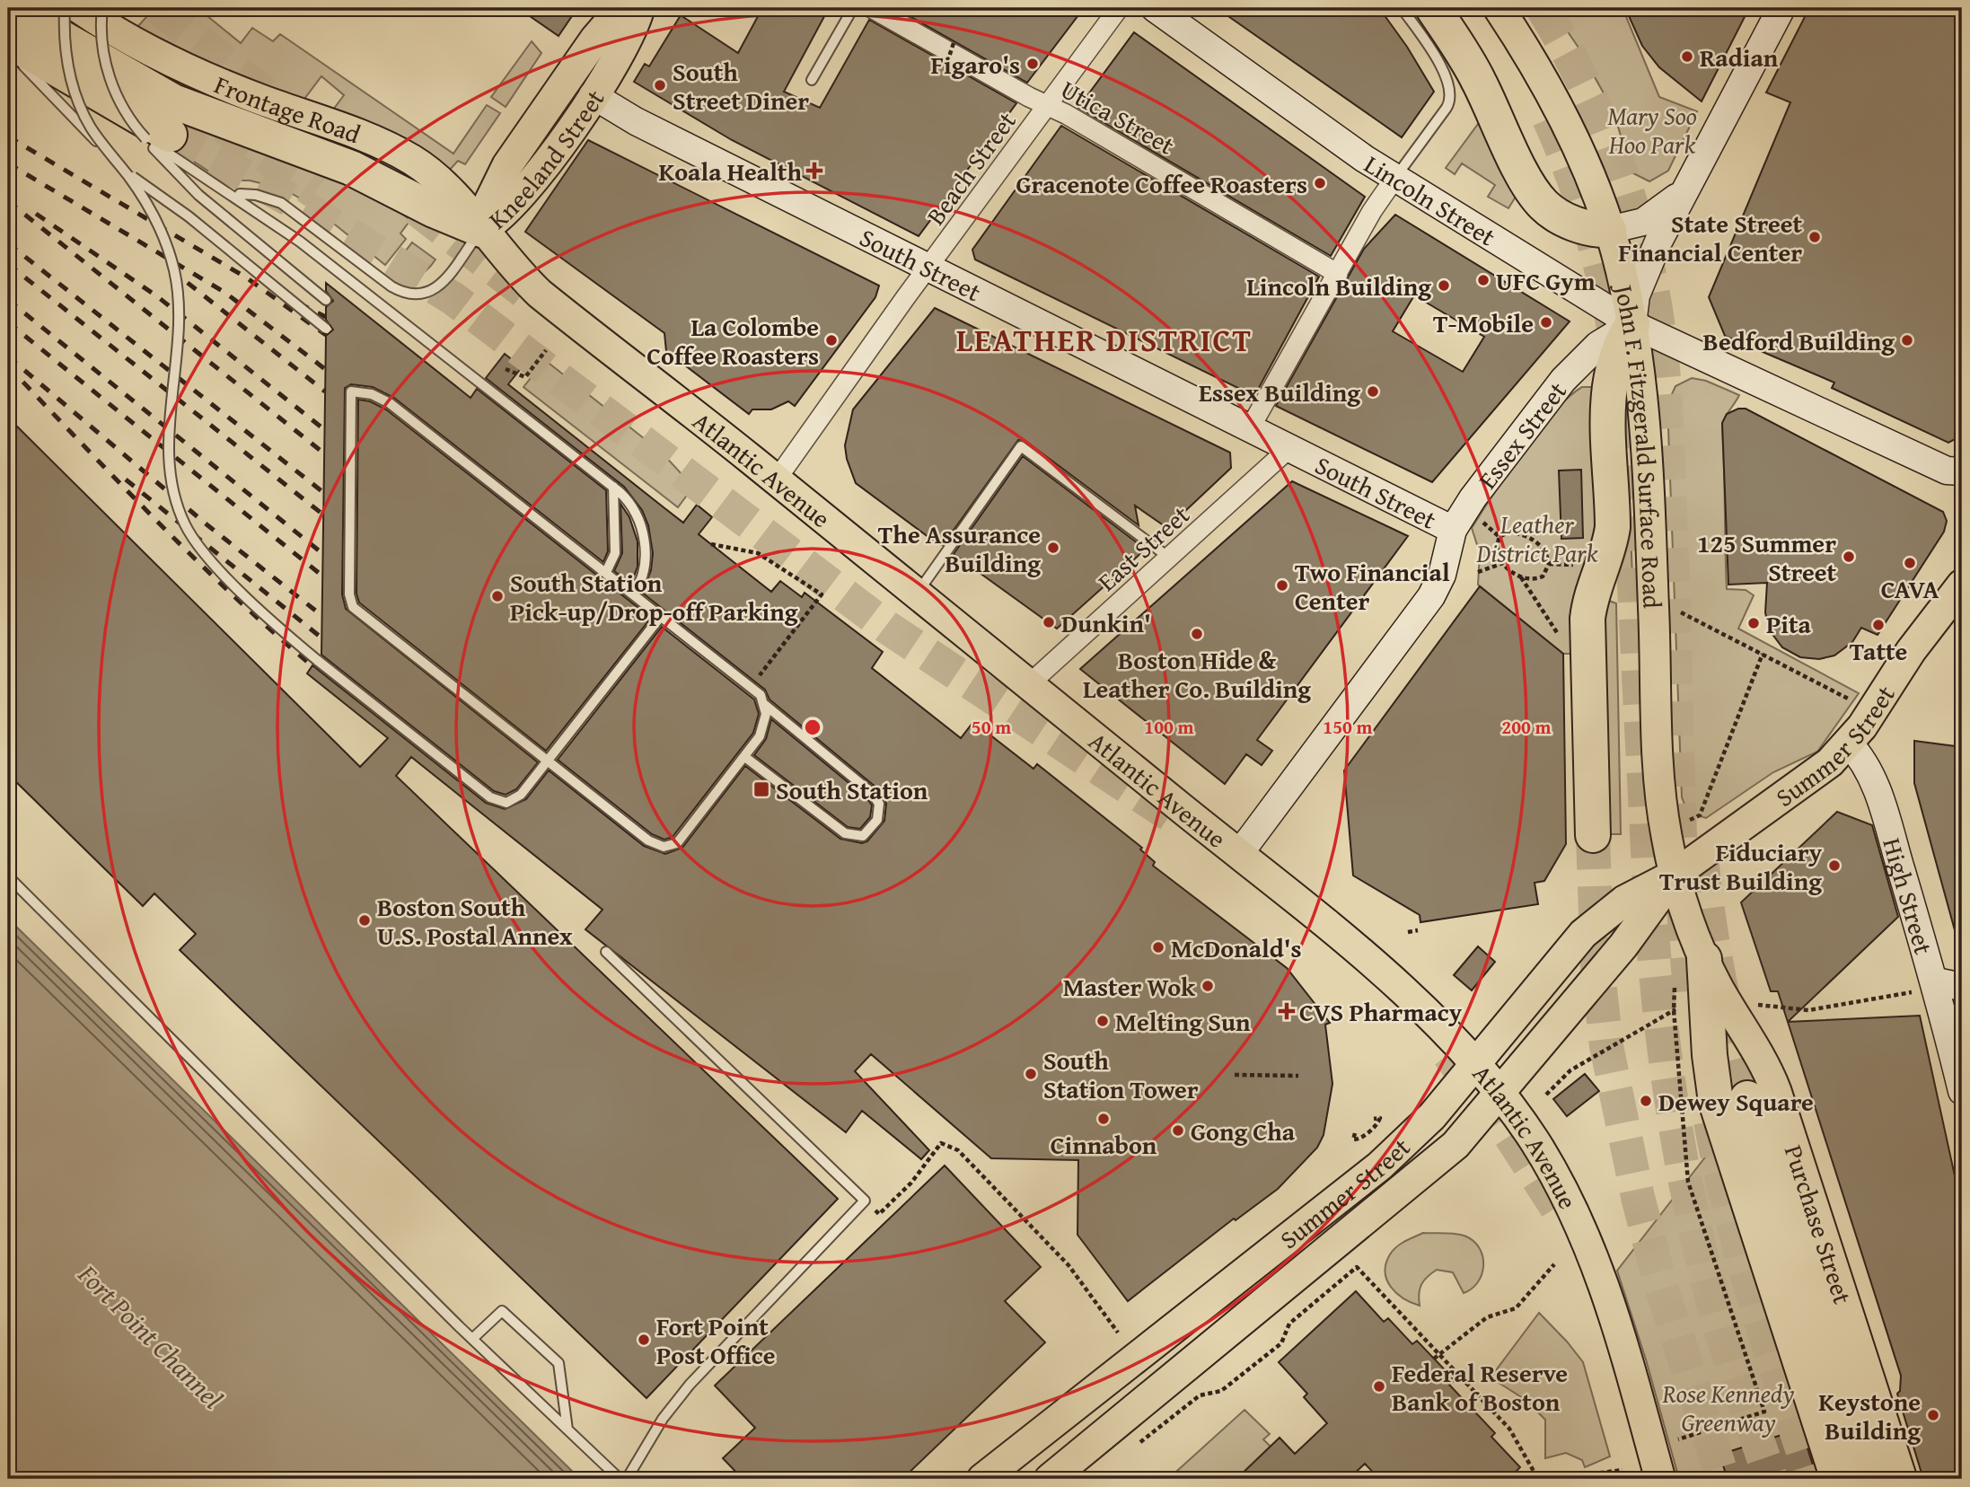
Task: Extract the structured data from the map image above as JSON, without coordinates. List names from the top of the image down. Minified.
{"streets":{"main road":["Frontage Road","Kneeland Street","Lincoln Street","South Street","Essex Street","John F. Fitzgerald Surface Road","Atlantic Avenue","Summer Street","High Street","Purchase Street"],"street":["Utica Street","Beach Street","East Street"]},"crossings":[["Frontage Road","Kneeland Street"],["Frontage Road","Atlantic Avenue"],["Utica Street","Beach Street"],["Kneeland Street","South Street"],["Kneeland Street","Atlantic Avenue"],["Beach Street","South Street"],["Beach Street","Atlantic Avenue"],["Lincoln Street","Essex Street"],["Lincoln Street","John F. Fitzgerald Surface Road"],["South Street","Essex Street"],["South Street","East Street"],["Essex Street","John F. Fitzgerald Surface Road"],["Essex Street","Atlantic Avenue"],["John F. Fitzgerald Surface Road","Summer Street"],["John F. Fitzgerald Surface Road","Purchase Street"],["Atlantic Avenue","East Street"],["Atlantic Avenue","Summer Street"],["Summer Street","High Street"],["Summer Street","Purchase Street"]],"districts":["LEATHER DISTRICT"],"water":["Fort Point Channel"],"parks":["Mary Soo Hoo Park","Leather District Park","Rose Kennedy Greenway"],"places":{"other":["Radian","Figaro's","South Street Diner","Gracenote Coffee Roasters","State Street Financial Center","UFC Gym","Lincoln Building","T-Mobile","La Colombe Coffee Roasters","Bedford Building","Essex Building","The Assurance Building","125 Summer Street","CAVA","Two Financial Center","South Station Pick-up/Drop-off Parking","Dunkin'","Pita","Tatte","Boston Hide & Leather Co. Building","Fiduciary Trust Building","Boston South U.S. Postal Annex","McDonald's","Master Wok","Melting Sun","South Station Tower","Dewey Square","Cinnabon","Gong Cha","Fort Point Post Office","Federal Reserve Bank of Boston","Keystone Building"],"health":["Koala Health","CVS Pharmacy"],"transit":["South Station"]},"rings":["50 m","100 m","150 m","200 m"]}
